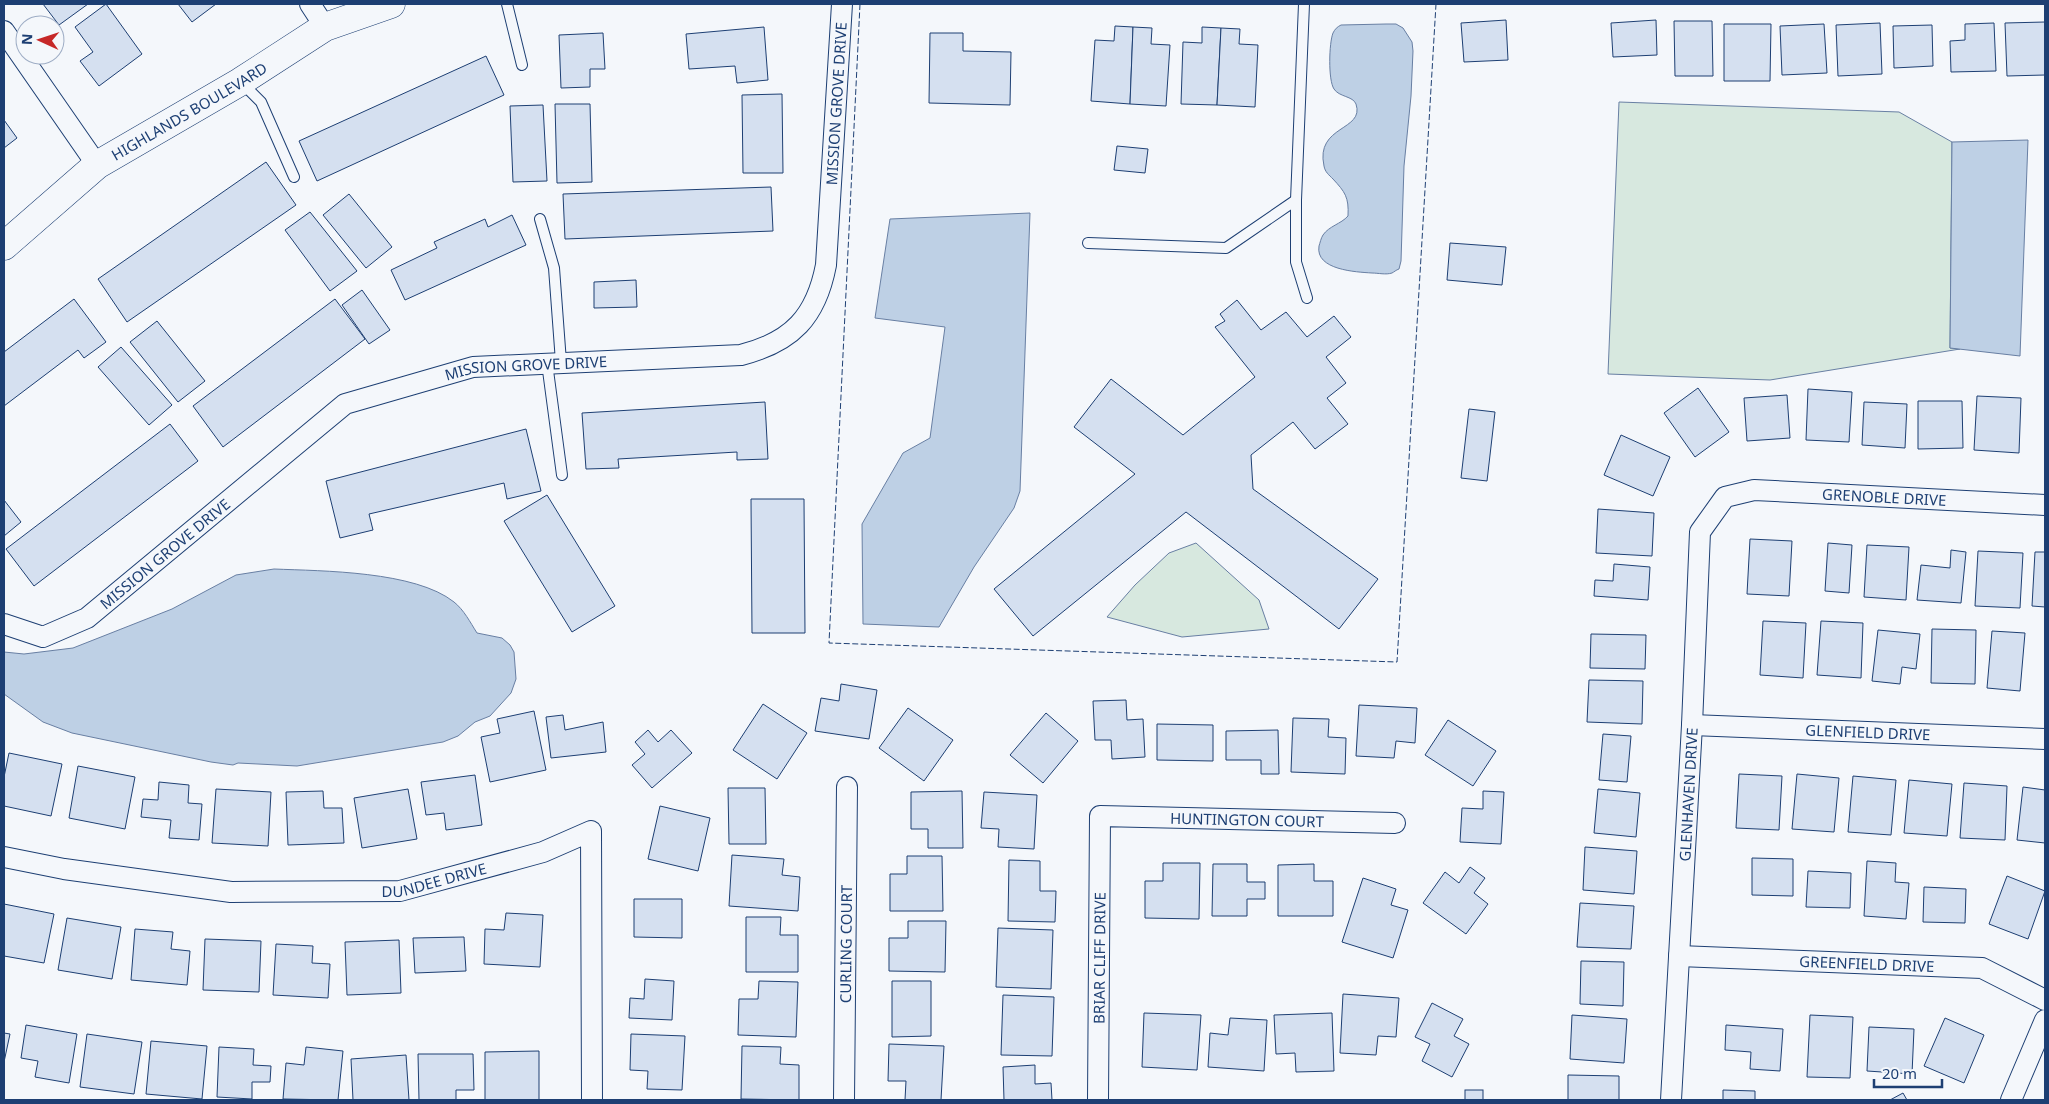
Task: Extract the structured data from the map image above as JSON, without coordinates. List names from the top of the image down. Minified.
{"streets":{"street":["MISSION GROVE DRIVE","HIGHLANDS BOULEVARD","GRENOBLE DRIVE","GLENFIELD DRIVE","GLENHAVEN DRIVE","HUNTINGTON COURT","DUNDEE DRIVE","CURLING COURT","BRIAR CLIFF DRIVE","GREENFIELD DRIVE"]},"crossings":[["GRENOBLE DRIVE","GLENHAVEN DRIVE"],["GLENFIELD DRIVE","GLENHAVEN DRIVE"],["GLENHAVEN DRIVE","GREENFIELD DRIVE"],["HUNTINGTON COURT","BRIAR CLIFF DRIVE"]],"scale_bar":"20 m","north":"left"}
